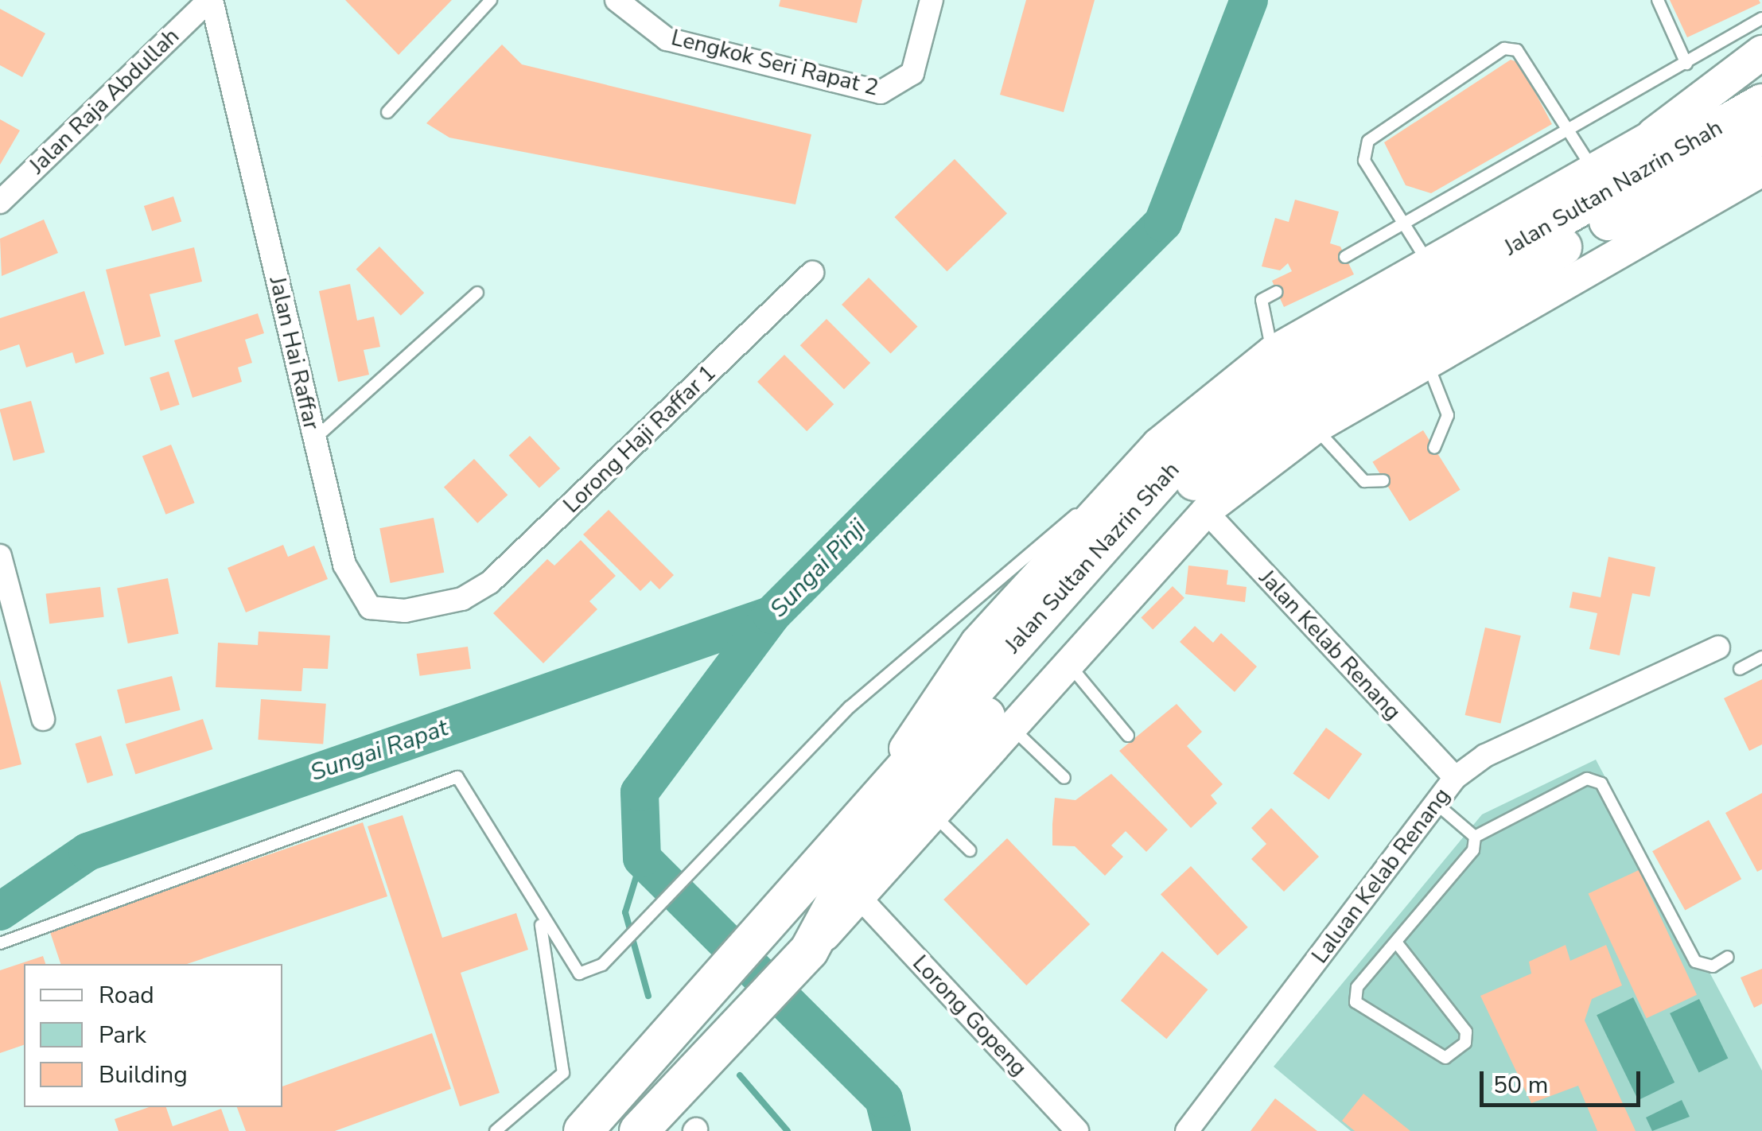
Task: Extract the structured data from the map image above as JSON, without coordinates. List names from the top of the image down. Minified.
{"streets":{"highway":["Jalan Sultan Nazrin Shah"],"street":["Lengkok Seri Rapat 2","Jalan Raja Abdullah","Jalan Hai Raffar","Lorong Haji Raffar 1","Jalan Kelab Renang","Laluan Kelab Renang","Lorong Gopeng"]},"crossings":[["Jalan Raja Abdullah","Jalan Hai Raffar"],["Jalan Hai Raffar","Lorong Haji Raffar 1"],["Jalan Kelab Renang","Laluan Kelab Renang"]],"water":["Sungai Pinji","Sungai Rapat"],"legend":["Road","Park","Building"],"scale_bar":"50 m"}
